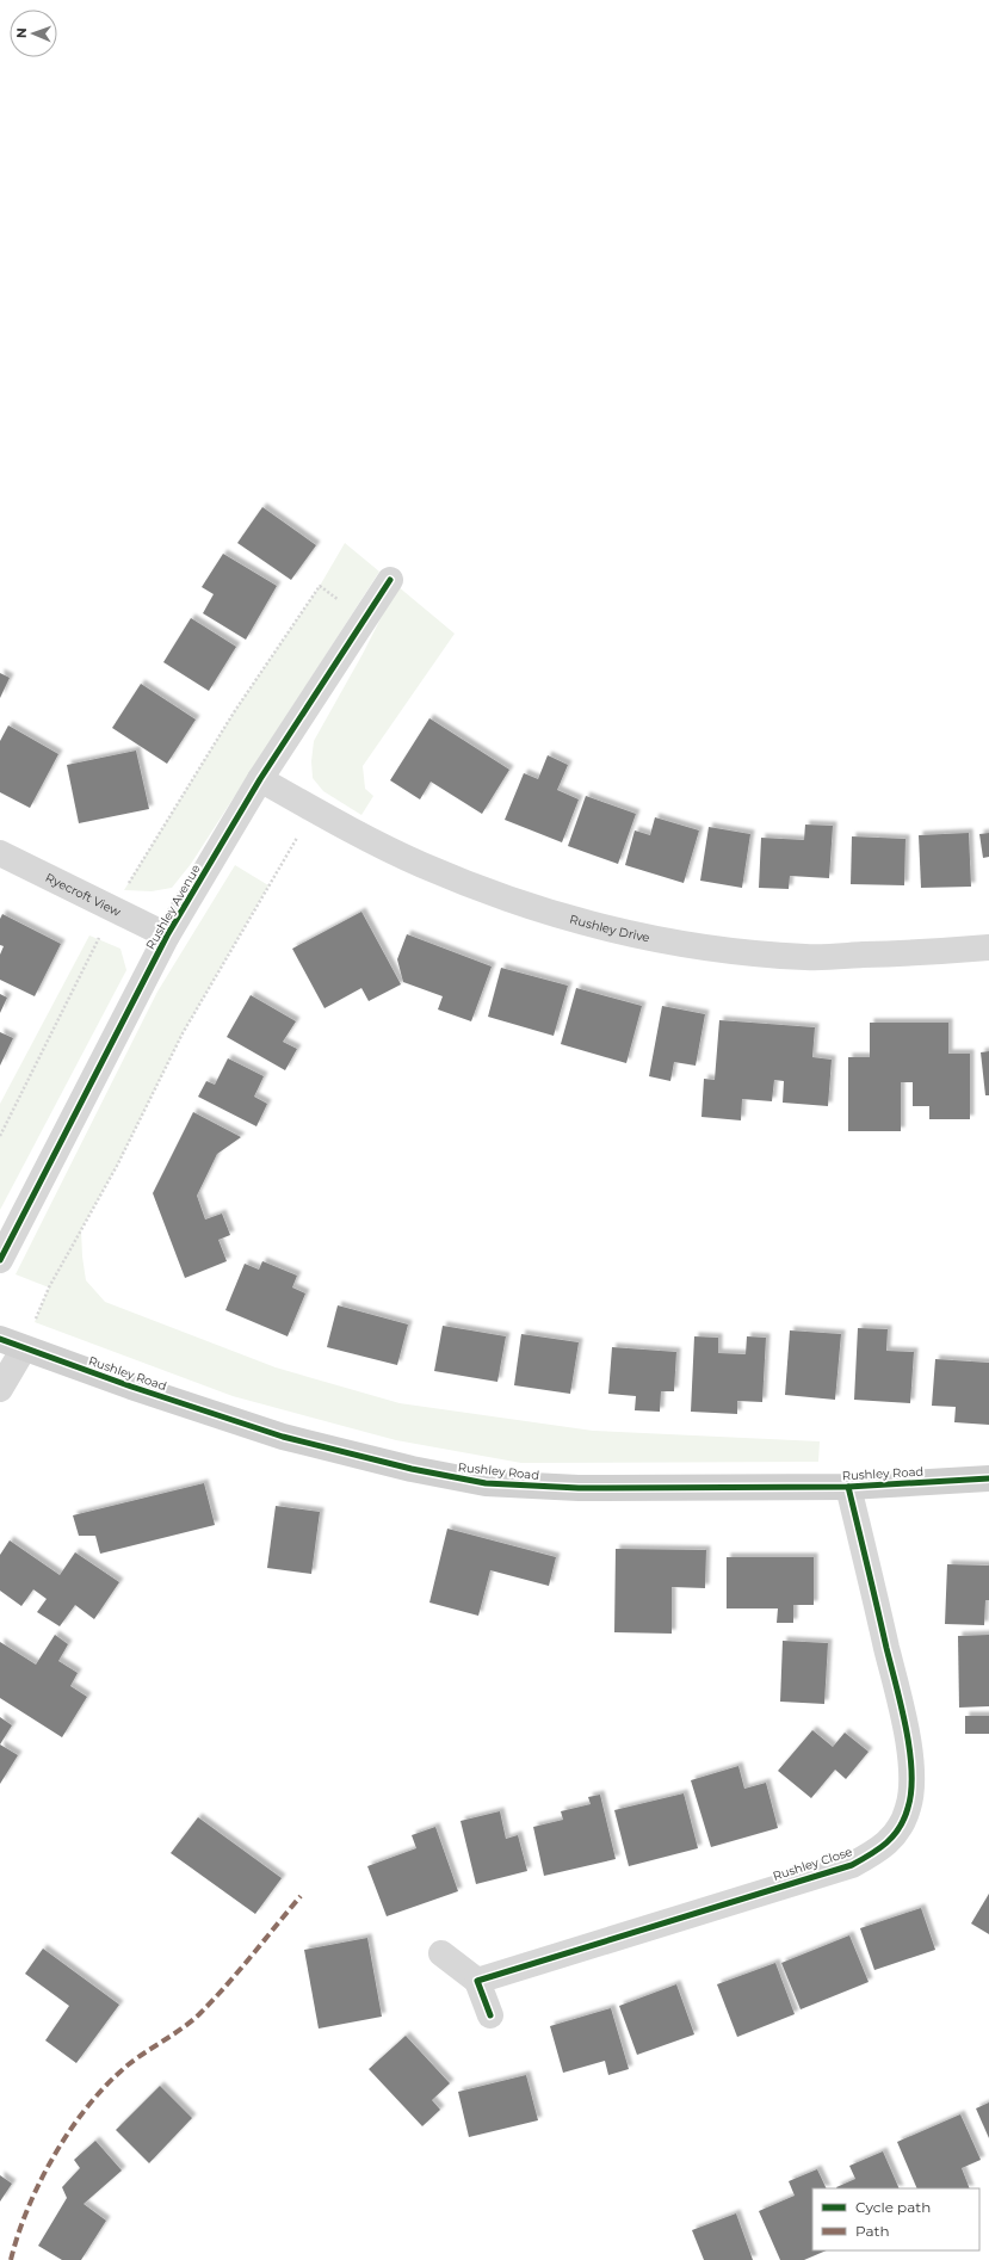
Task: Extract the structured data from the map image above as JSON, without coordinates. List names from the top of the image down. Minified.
{"streets":{"street":["Ryecroft View","Rushley Avenue","Rushley Drive","Rushley Road","Rushley Close"]},"crossings":[["Ryecroft View","Rushley Avenue"],["Rushley Avenue","Rushley Drive"],["Rushley Road","Rushley Close"]],"legend":["Cycle path","Path"],"north":"left"}
